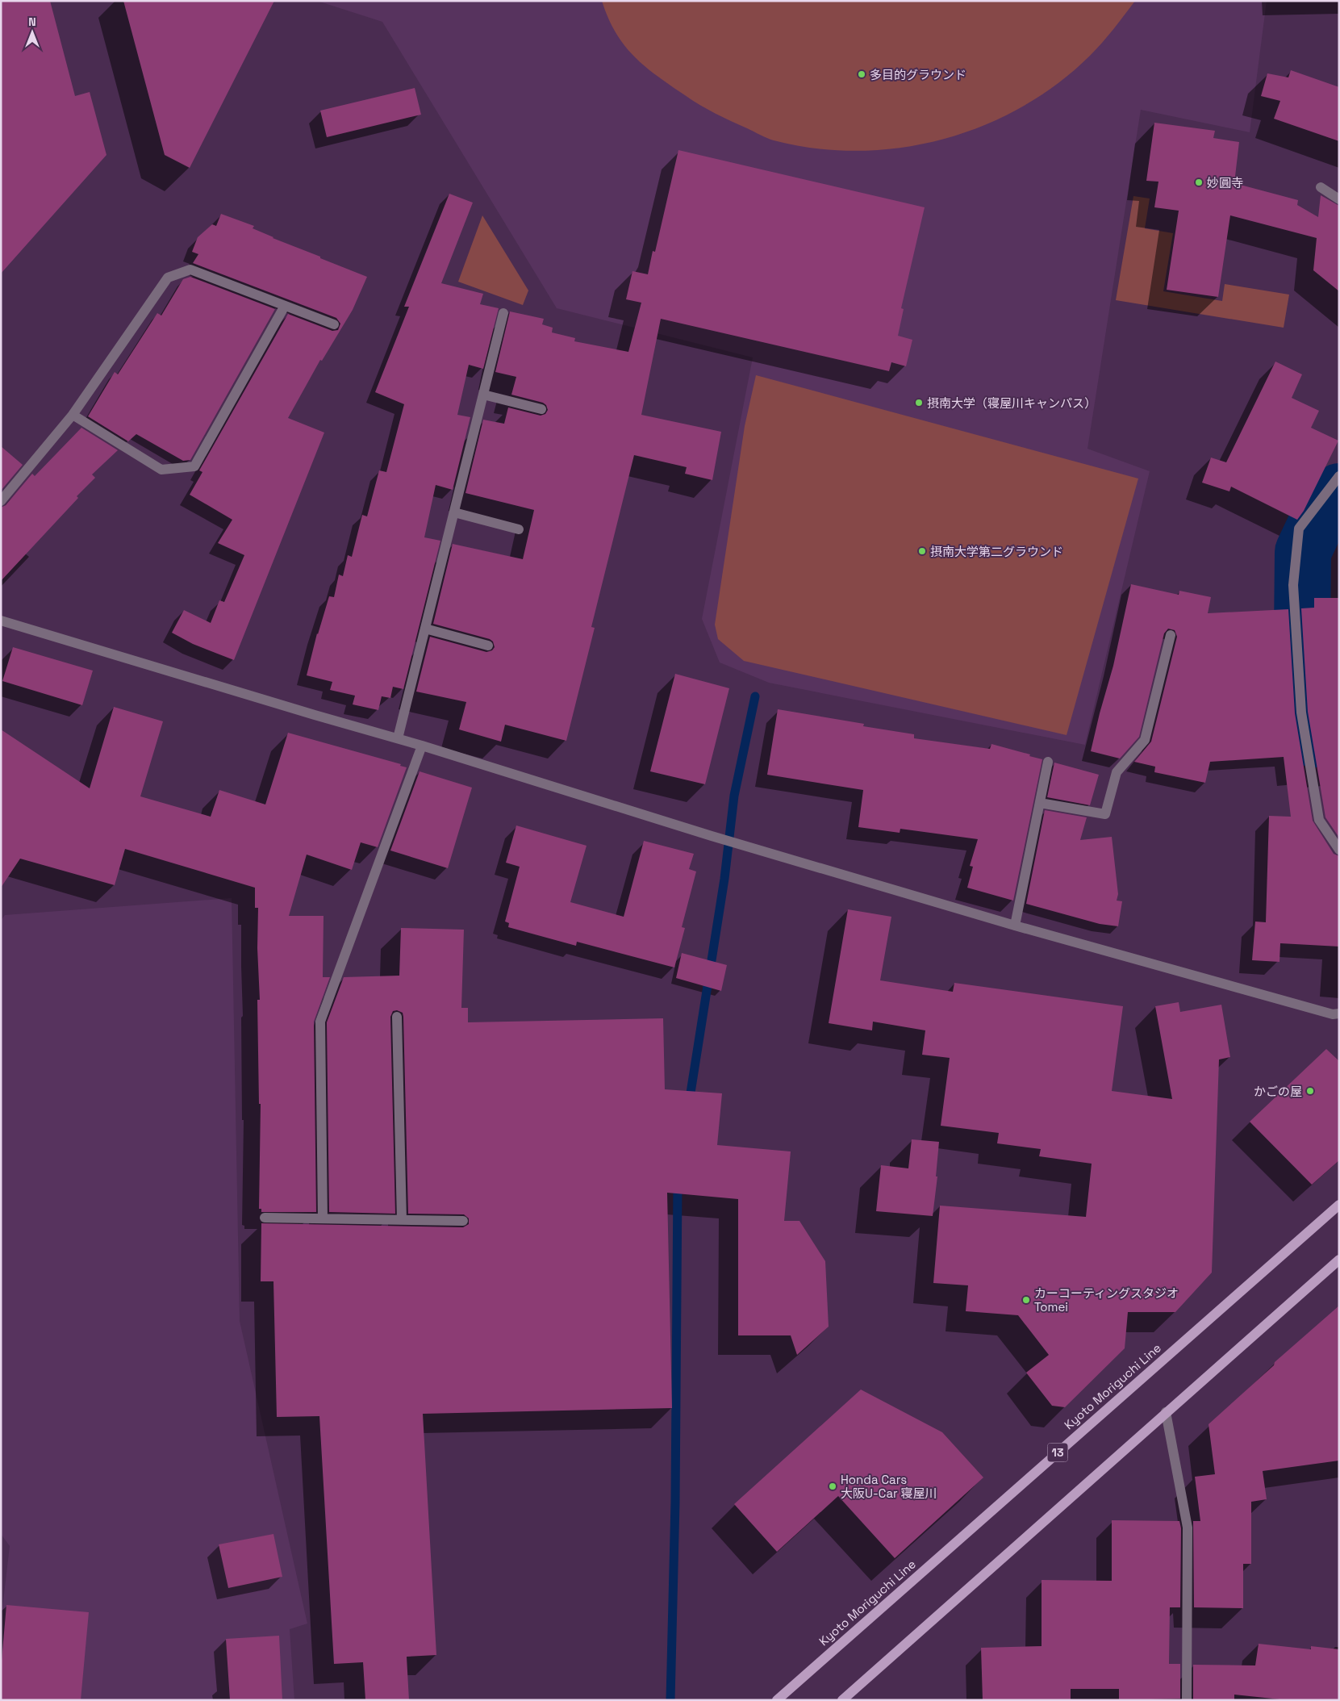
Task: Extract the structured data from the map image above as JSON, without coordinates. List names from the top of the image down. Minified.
{"streets":{"main road":["Kyoto Moriguchi Line","13"]},"places":["多目的グラウンド","妙圓寺","摂南大学（寝屋川キャンパス）","摂南大学第二グラウンド","かごの屋","カーコーティングスタジオ Tomei","Honda Cars 大阪U-Car 寝屋川"],"north":"top"}
